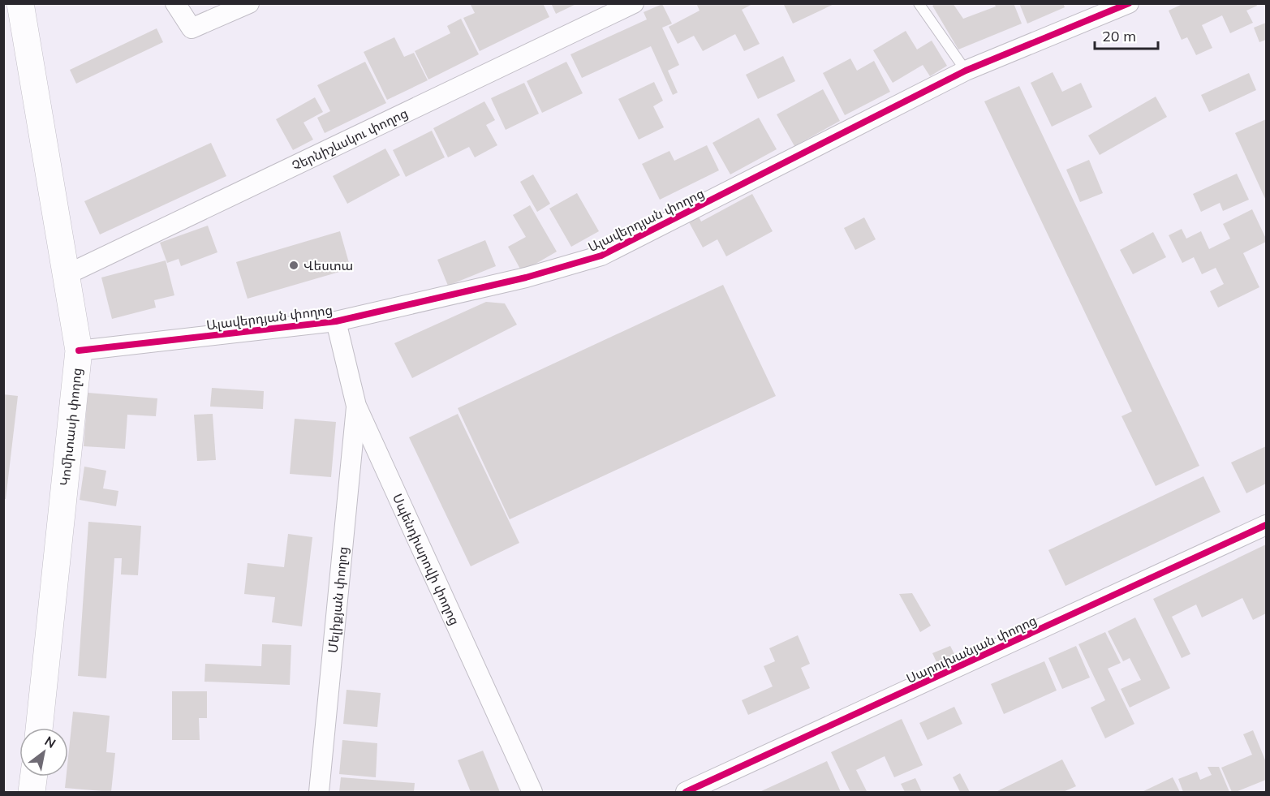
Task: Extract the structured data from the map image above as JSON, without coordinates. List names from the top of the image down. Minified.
{"streets":{"main road":["Կոմիտասի փողոց"],"street":["Չերնիշևսկու փողոց","Ալավերդյան փողոց","Սպենդիարովի փողոց","Մելիքյան փողոց","Սարուխանյան փողոց"]},"crossings":[["Չերնիշևսկու փողոց","Կոմիտասի փողոց"],["Ալավերդյան փողոց","Կոմիտասի փողոց"],["Ալավերդյան փողոց","Սպենդիարովի փողոց"],["Սպենդիարովի փողոց","Մելիքյան փողոց"]],"places":["Վեստա"],"scale_bar":"20 m","north":"top right"}
